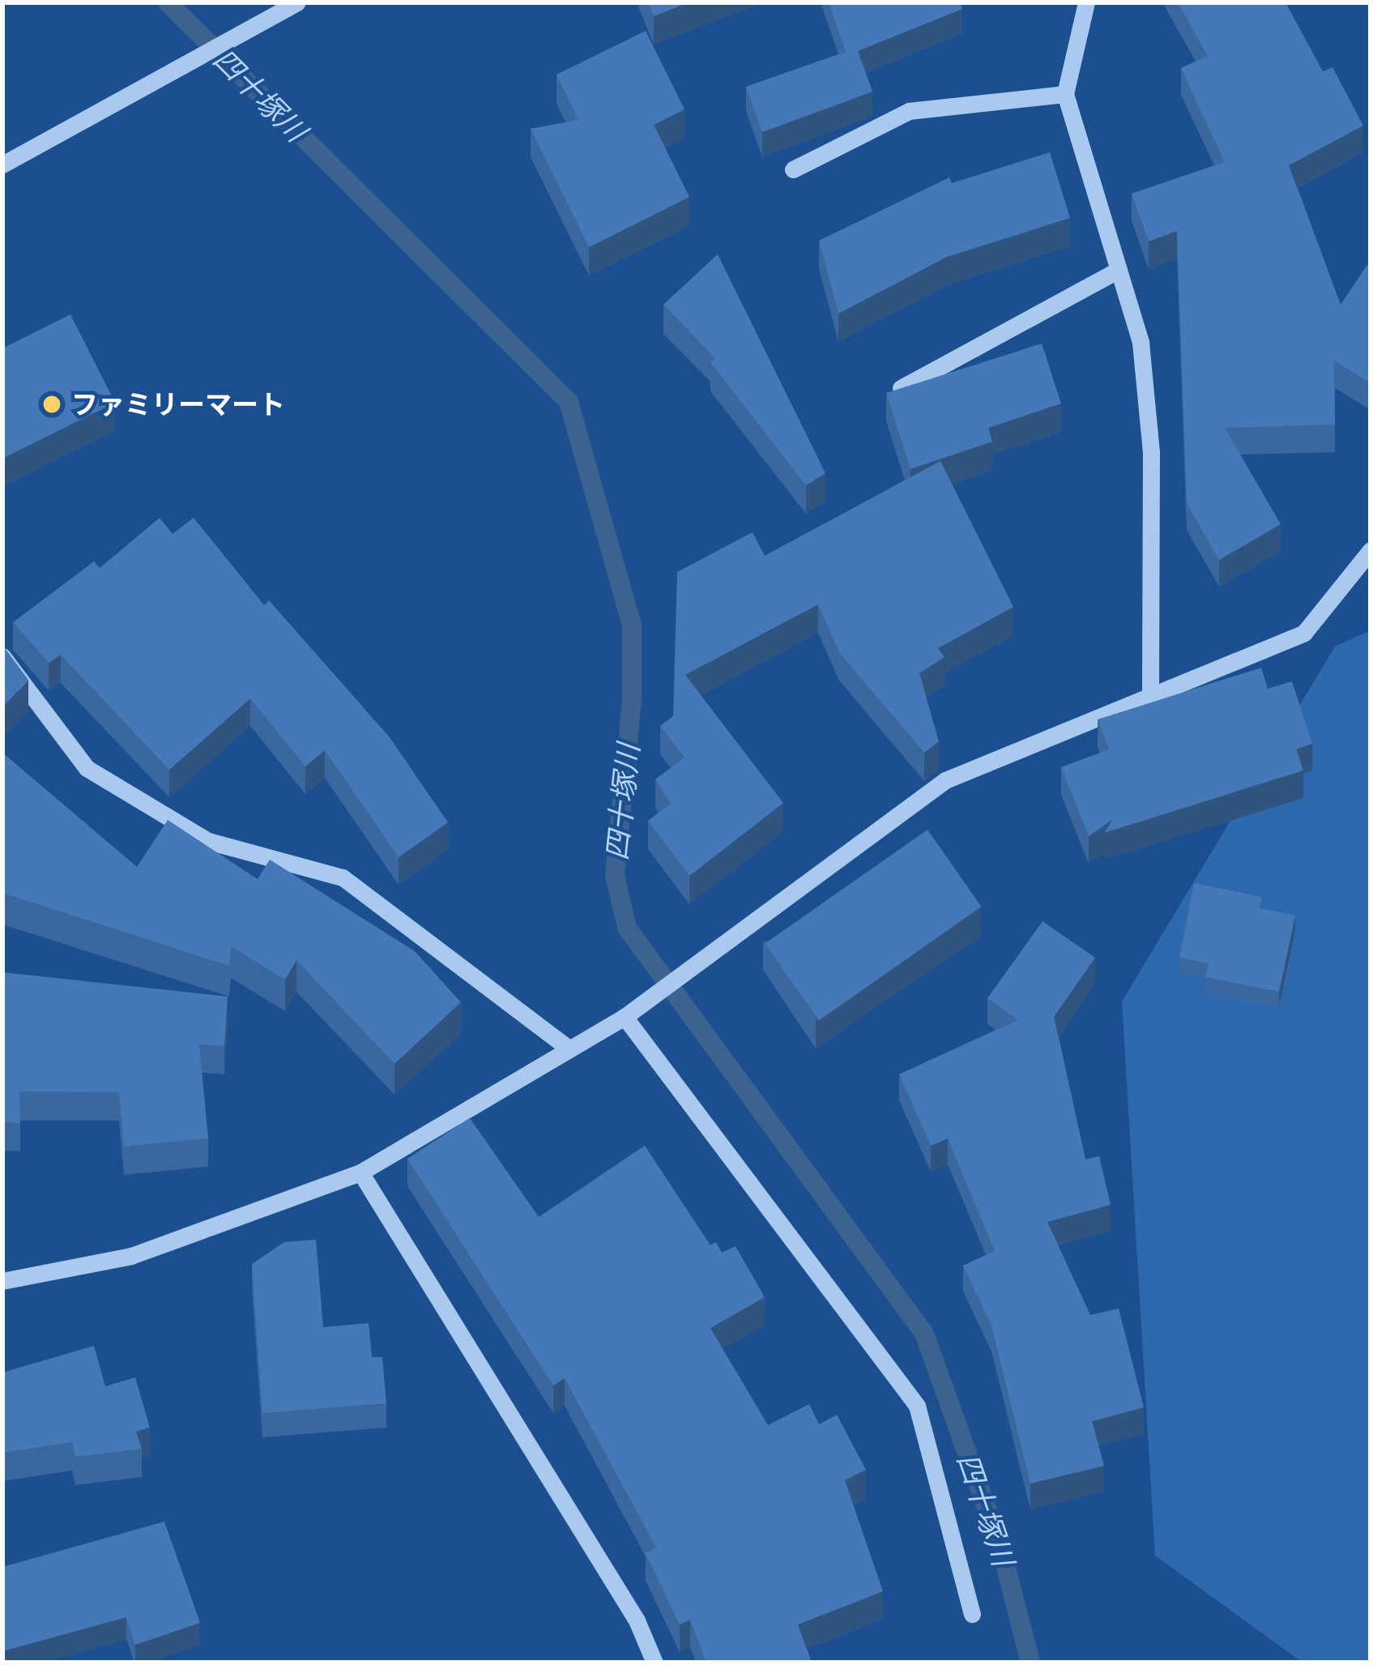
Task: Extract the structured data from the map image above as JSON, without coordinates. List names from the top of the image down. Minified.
{"water":["四十塚川"],"places":["ファミリーマート"]}
